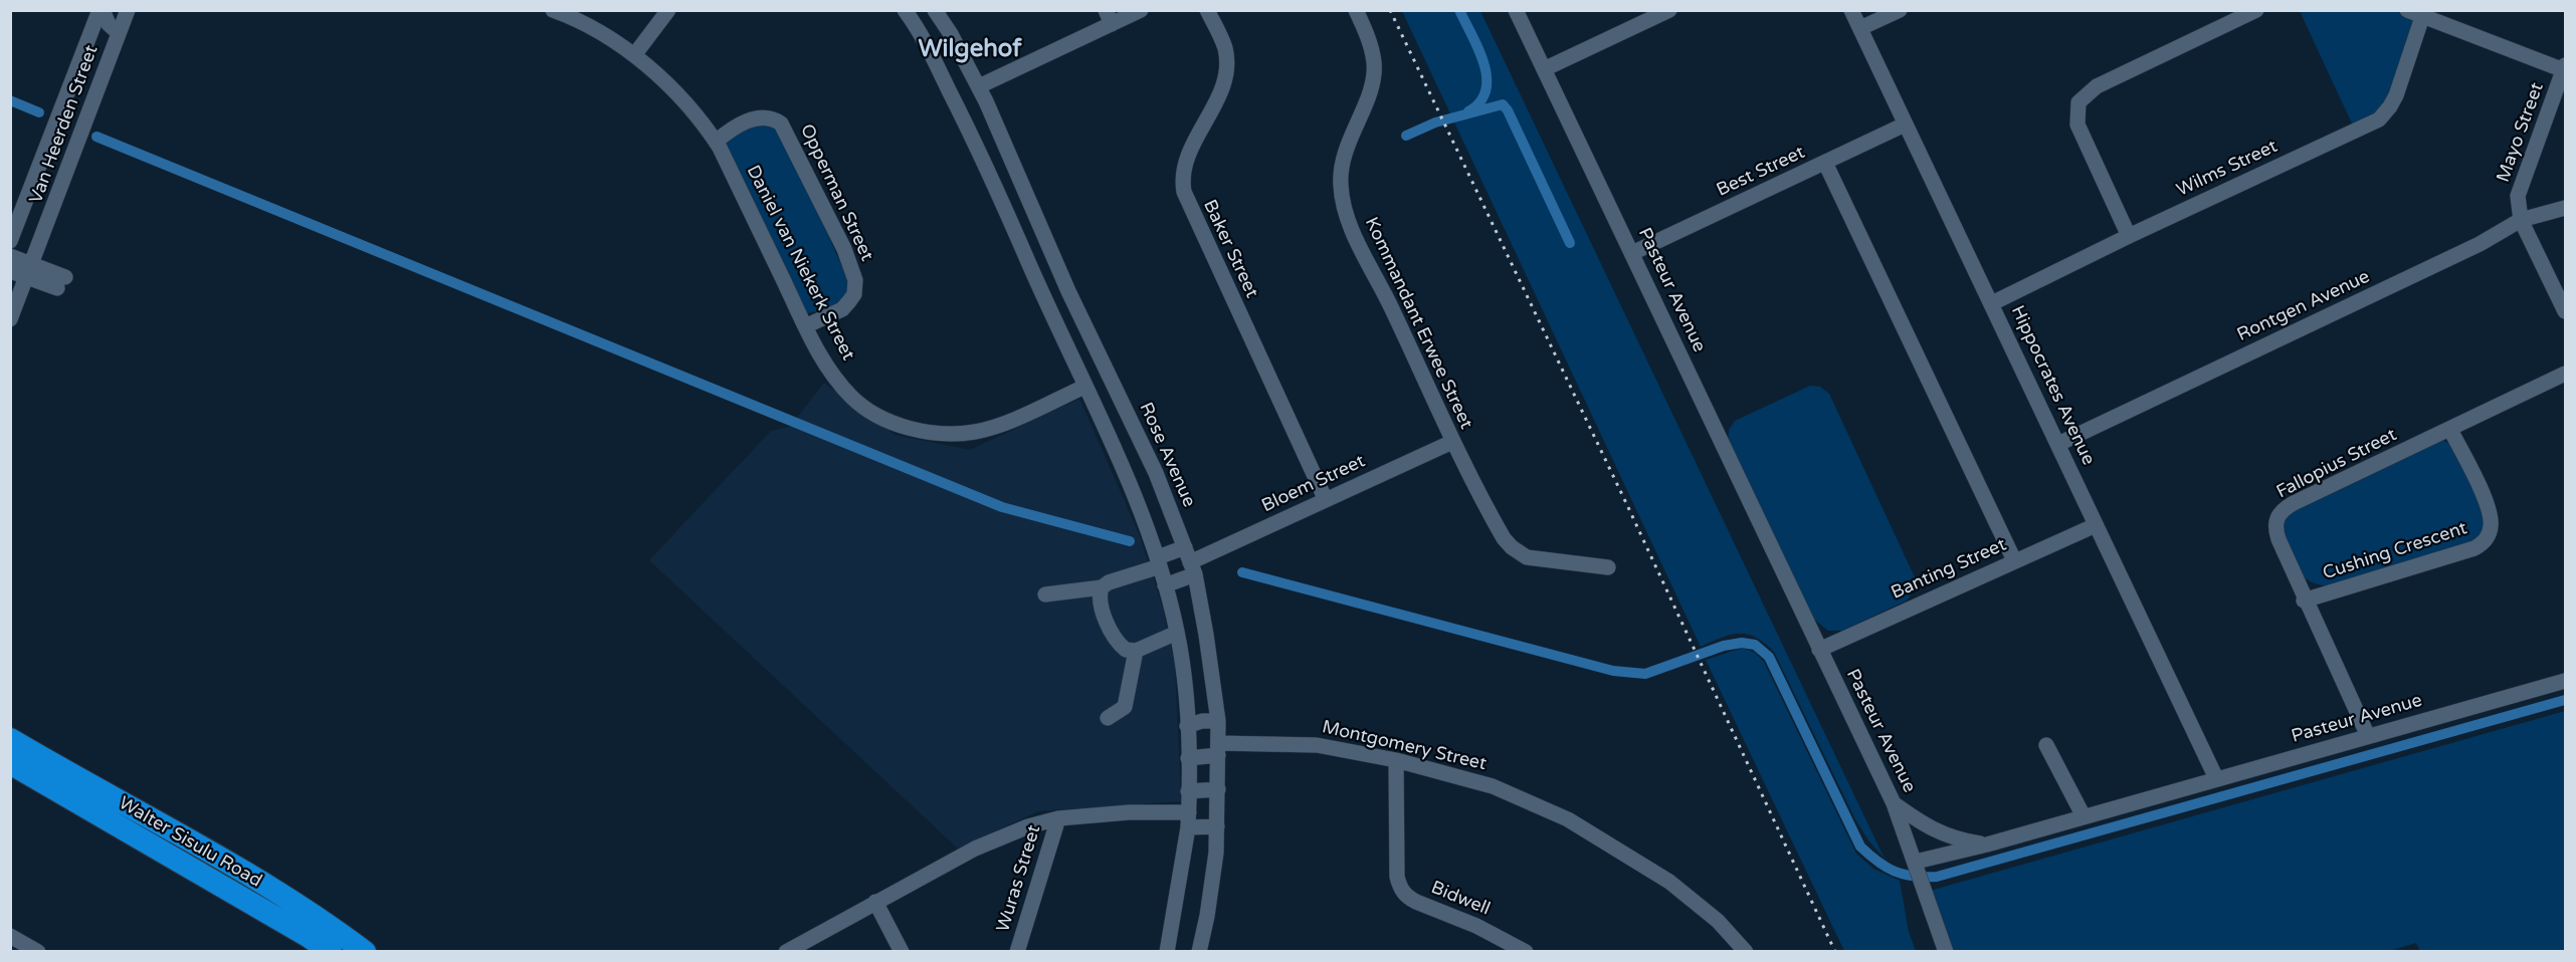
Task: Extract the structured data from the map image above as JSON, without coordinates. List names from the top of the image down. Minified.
{"streets":{"highway":["Walter Sisulu Road"],"street":["Van Heerden Street","Mayo Street","Wilms Street","Best Street","Opperman Street","Baker Street","Daniel van Niekerk Street","Pasteur Avenue","Rontgen Avenue","Kommandant Erwee Street","Hippocrates Avenue","Rose Avenue","Fallopius Street","Bloem Street","Cushing Crescent","Banting Street","Montgomery Street","Wuras Street","Bidwell"]},"crossings":[["Mayo Street","Rontgen Avenue"],["Wilms Street","Hippocrates Avenue"],["Best Street","Pasteur Avenue"],["Best Street","Hippocrates Avenue"],["Opperman Street","Daniel van Niekerk Street"],["Baker Street","Bloem Street"],["Pasteur Avenue","Hippocrates Avenue"],["Pasteur Avenue","Fallopius Street"],["Pasteur Avenue","Banting Street"],["Rontgen Avenue","Hippocrates Avenue"],["Kommandant Erwee Street","Bloem Street"],["Hippocrates Avenue","Banting Street"],["Rose Avenue","Bloem Street"],["Rose Avenue","Montgomery Street"],["Fallopius Street","Cushing Crescent"],["Montgomery Street","Bidwell"]],"districts":["Wilgehof"]}
